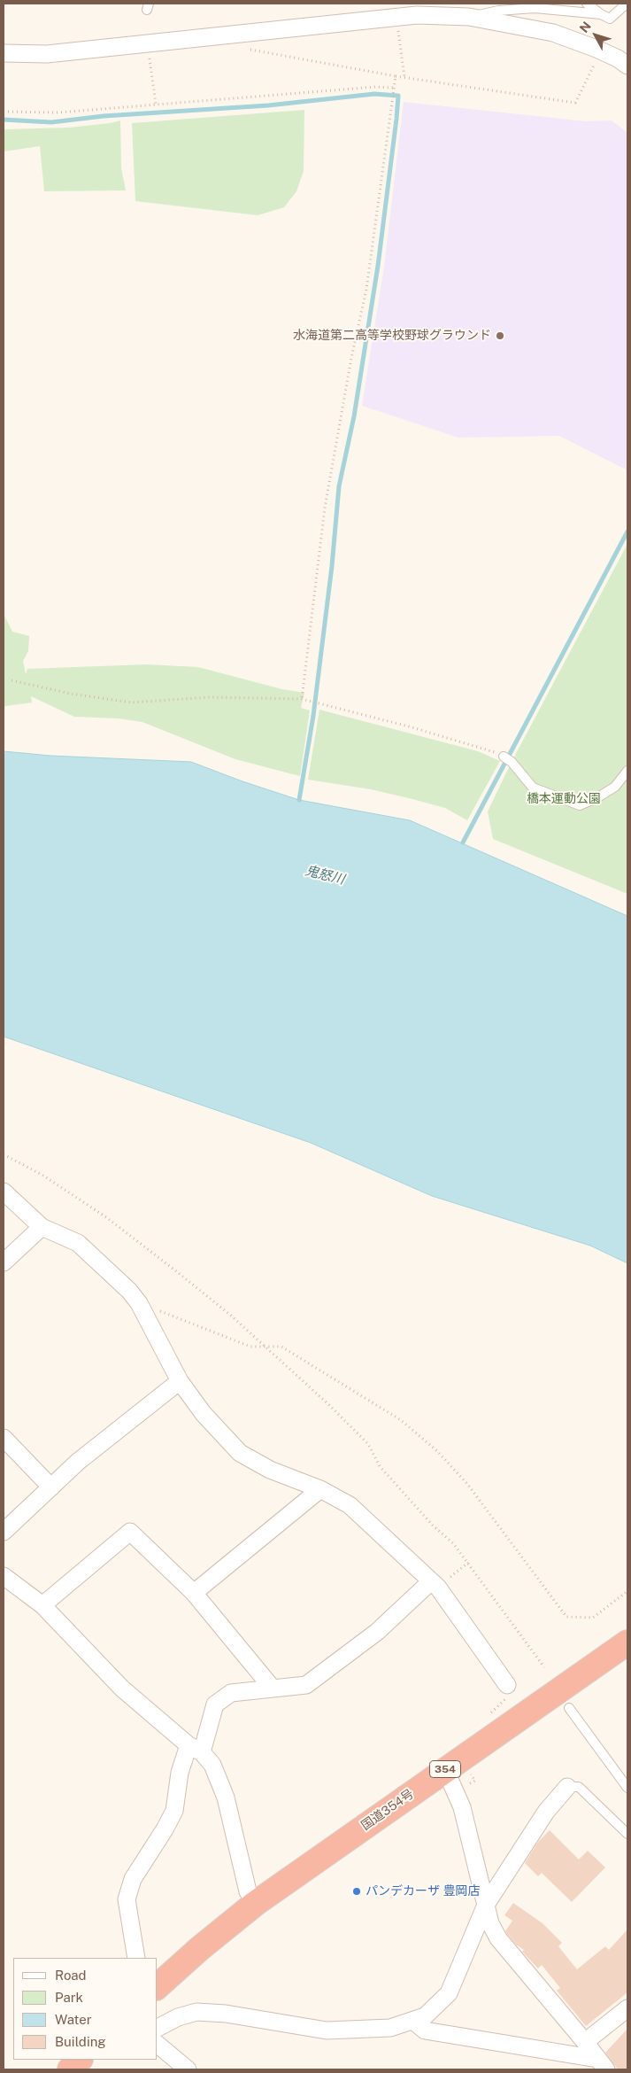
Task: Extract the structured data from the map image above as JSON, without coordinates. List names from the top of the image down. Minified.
{"streets":{"highway":["354","国道354号"]},"water":["鬼怒川"],"parks":["橋本運動公園"],"places":["水海道第二高等学校野球グラウンド","パンデカーザ 豊岡店"],"legend":["Road","Park","Water","Building"],"north":"top left"}
